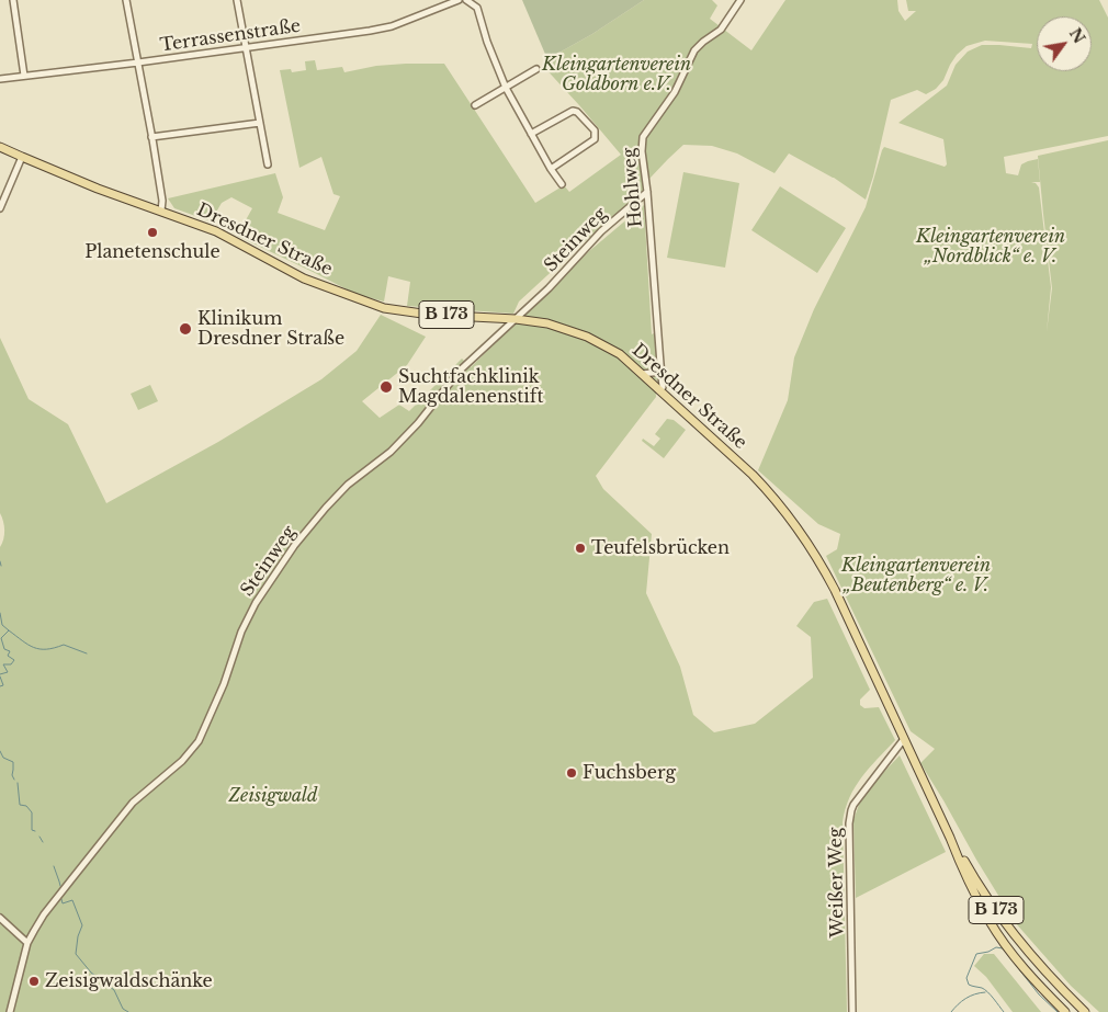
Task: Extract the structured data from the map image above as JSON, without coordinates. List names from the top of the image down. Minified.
{"streets":{"main road":["Dresdner Straße","B 173"],"street":["Terrassenstraße","Hohlweg","Steinweg","Weißer Weg"]},"crossings":[["Hohlweg","Dresdner Straße"],["Hohlweg","Steinweg"],["Dresdner Straße","Steinweg"],["Dresdner Straße","B 173"],["Dresdner Straße","Weißer Weg"]],"parks":["Kleingartenverein Goldborn e.V.","Kleingartenverein „Nordblick“ e. V.","Kleingartenverein „Beutenberg“ e. V.","Zeisigwald"],"places":["Planetenschule","Klinikum Dresdner Straße","Suchtfachklinik Magdalenenstift","Teufelsbrücken","Fuchsberg","Zeisigwaldschänke"],"north":"top right"}
